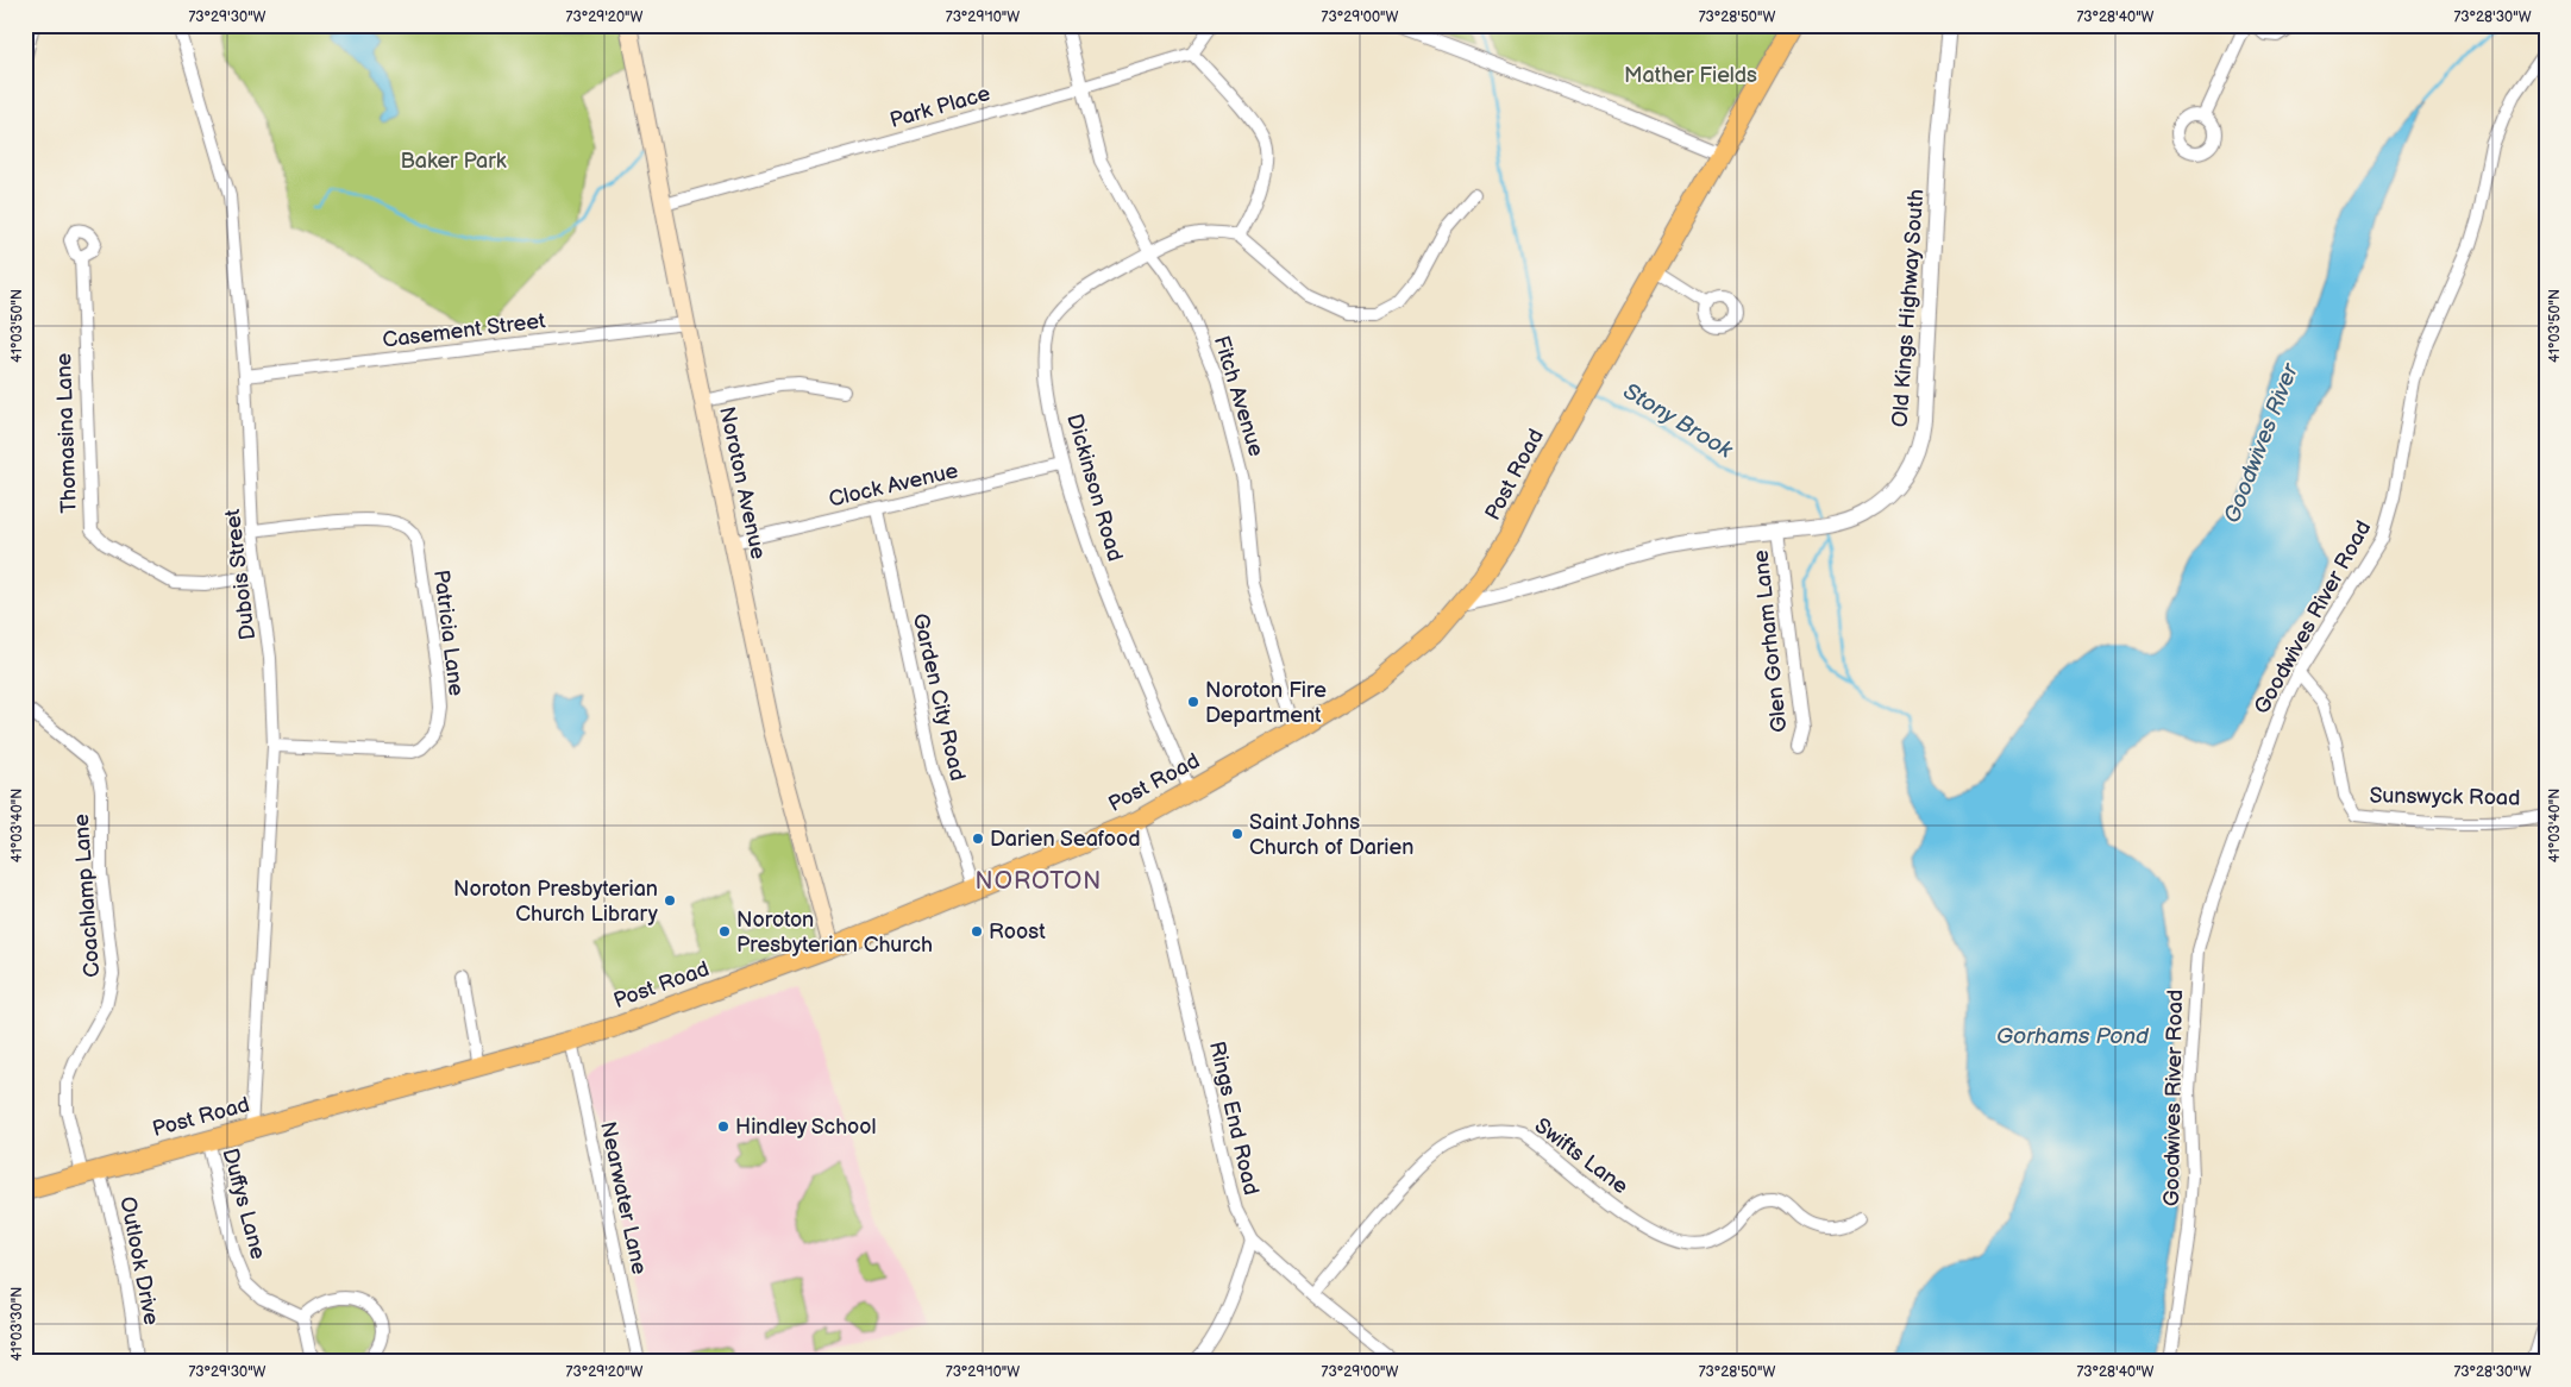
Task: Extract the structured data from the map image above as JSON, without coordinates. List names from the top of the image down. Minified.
{"streets":{"main road":["Post Road","Noroton Avenue"],"street":["Park Place","Old Kings Highway South","Casement Street","Fitch Avenue","Thomasina Lane","Clock Avenue","Dickinson Road","Dubois Street","Goodwives River Road","Patricia Lane","Glen Gorham Lane","Garden City Road","Sunswyck Road","Coachlamp Lane","Rings End Road","Swifts Lane","Nearwater Lane","Duffys Lane","Outlook Drive"]},"crossings":[["Park Place","Fitch Avenue"],["Park Place","Noroton Avenue"],["Old Kings Highway South","Post Road"],["Old Kings Highway South","Glen Gorham Lane"],["Casement Street","Noroton Avenue"],["Casement Street","Dubois Street"],["Fitch Avenue","Post Road"],["Fitch Avenue","Dickinson Road"],["Thomasina Lane","Dubois Street"],["Post Road","Noroton Avenue"],["Post Road","Dickinson Road"],["Post Road","Dubois Street"],["Post Road","Garden City Road"],["Post Road","Coachlamp Lane"],["Post Road","Rings End Road"],["Post Road","Nearwater Lane"],["Post Road","Duffys Lane"],["Post Road","Outlook Drive"],["Noroton Avenue","Clock Avenue"],["Clock Avenue","Dickinson Road"],["Clock Avenue","Garden City Road"],["Dubois Street","Patricia Lane"],["Goodwives River Road","Sunswyck Road"],["Coachlamp Lane","Outlook Drive"],["Rings End Road","Swifts Lane"]],"districts":["NOROTON"],"water":["Stony Brook","Goodwives River","Gorhams Pond"],"parks":["Mather Fields","Baker Park"],"places":["Noroton Fire Department","Saint Johns Church of Darien","Darien Seafood","Noroton Presbyterian Church Library","Noroton Presbyterian Church","Roost","Hindley School"],"coordinates":["73°29'30\"W","73°29'20\"W","73°29'10\"W","73°29'00\"W","73°28'50\"W","73°28'40\"W","73°28'30\"W","41°03'50\"N","41°03'40\"N","41°03'30\"N"]}
